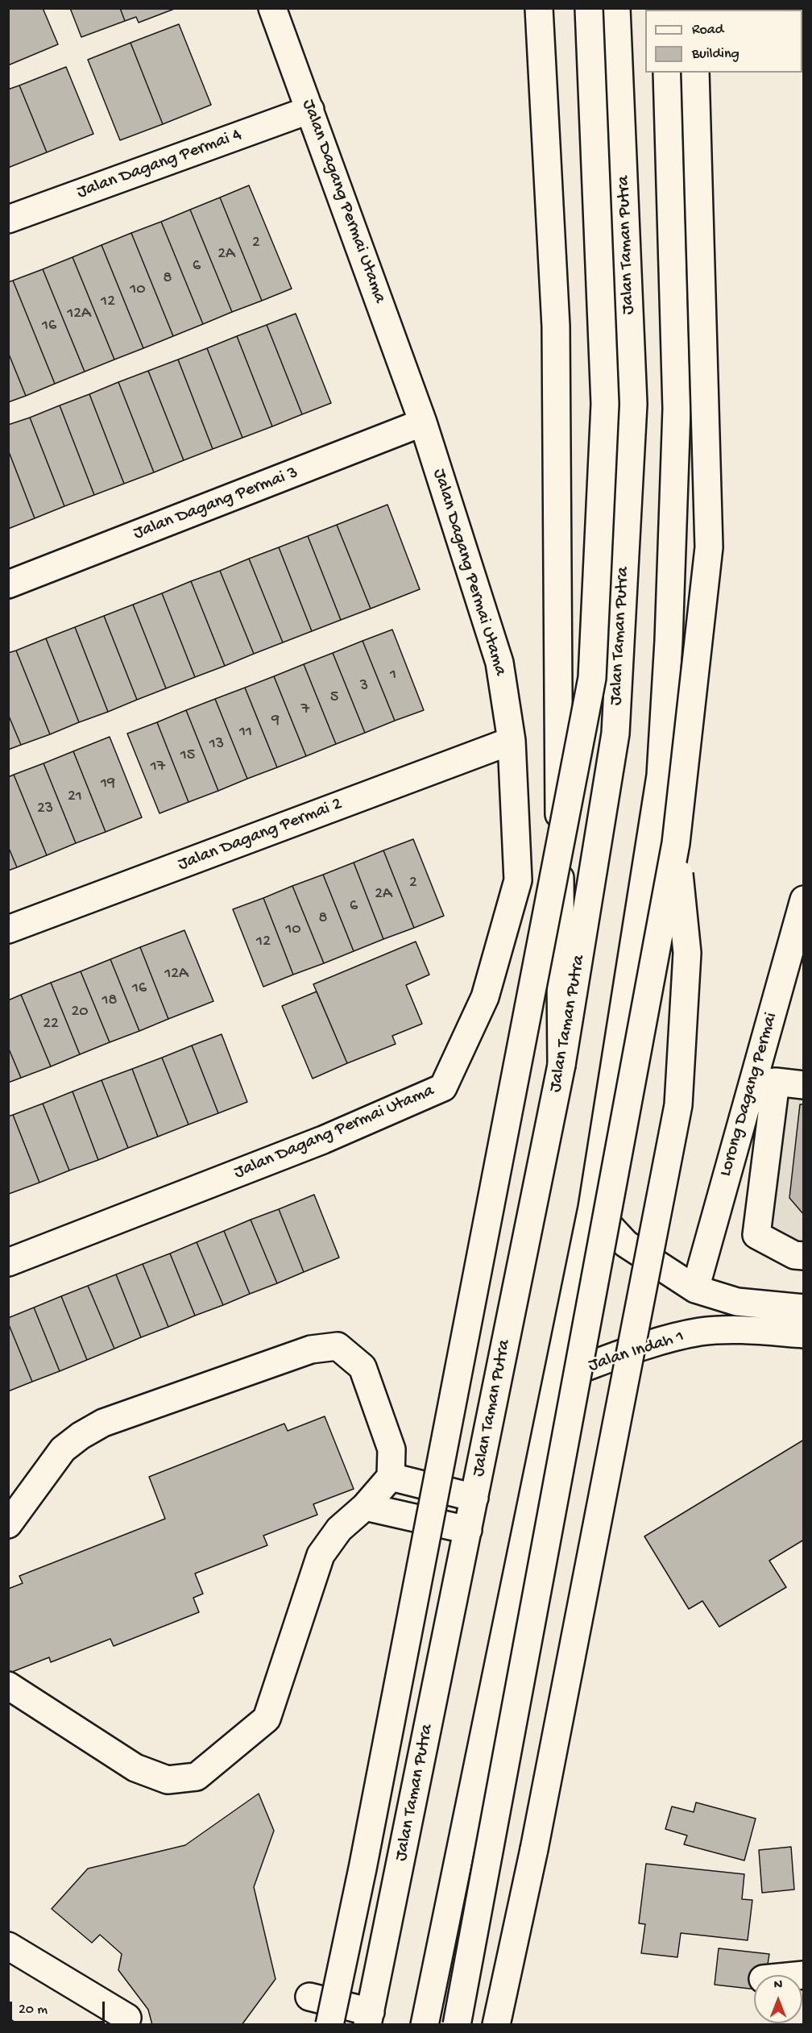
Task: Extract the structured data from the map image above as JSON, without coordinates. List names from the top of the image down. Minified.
{"streets":{"main road":["Jalan Dagang Permai 4","Jalan Dagang Permai Utama","Jalan Taman Putra","Jalan Dagang Permai 3","Jalan Dagang Permai 2","Lorong Dagang Permai","Jalan Indah 1"]},"crossings":[["Jalan Dagang Permai 4","Jalan Dagang Permai Utama"],["Jalan Dagang Permai Utama","Jalan Dagang Permai 3"],["Jalan Dagang Permai Utama","Jalan Dagang Permai 2"]],"house_numbers":["2","2A","6","8","10","12","12A","16","1","3","5","7","9","11","13","15","17","19","21","23","2","2A","6","8","10","12","12A","16","18","20","22"],"legend":["Road","Building"],"scale_bar":"20 m","north":"top"}
